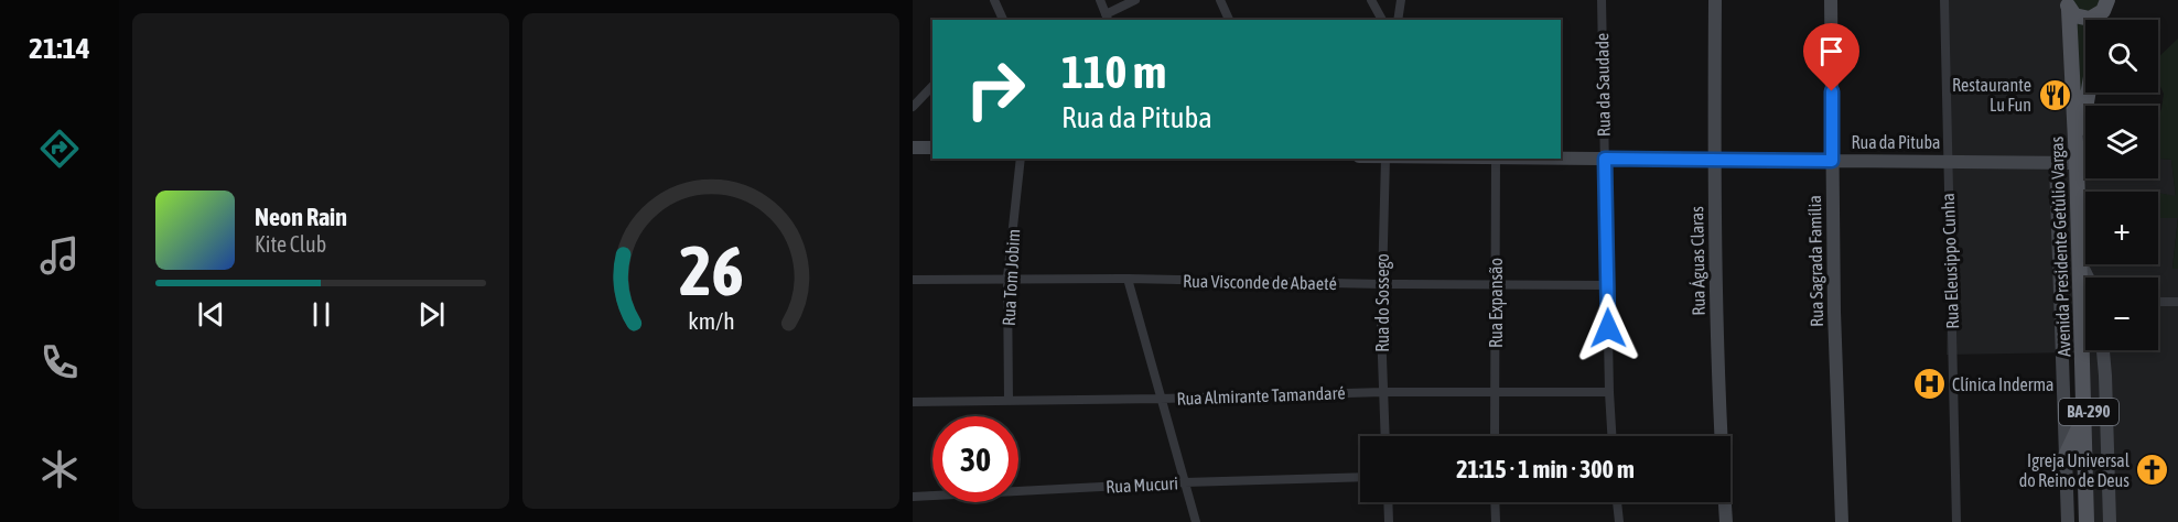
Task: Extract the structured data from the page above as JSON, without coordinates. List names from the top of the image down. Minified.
{"streets":{"main road":["Avenida Presidente Getúlio Vargas","BA-290"],"street":["Rua da Saudade","Rua da Pituba","Rua Águas Claras","Rua Sagrada Família","Rua Eleusippo Cunha","Rua Tom Jobim","Rua Visconde de Abaeté","Rua do Sossego","Rua Expansão","Rua Almirante Tamandaré","Rua Mucuri"]},"crossings":[["Rua da Saudade","Rua da Pituba"],["Rua da Saudade","Rua Visconde de Abaeté"],["Rua da Saudade","Rua Almirante Tamandaré"],["Rua da Pituba","Avenida Presidente Getúlio Vargas"],["Rua da Pituba","Rua Águas Claras"],["Rua da Pituba","Rua Sagrada Família"],["Rua da Pituba","Rua Eleusippo Cunha"],["Rua Tom Jobim","Rua Visconde de Abaeté"],["Rua Tom Jobim","Rua Almirante Tamandaré"],["Rua Visconde de Abaeté","Rua do Sossego"],["Rua Visconde de Abaeté","Rua Expansão"],["Rua do Sossego","Rua Almirante Tamandaré"],["Rua Expansão","Rua Almirante Tamandaré"]],"places":{"restaurant":["Restaurante Lu Fun"],"hospital":["Clínica Inderma"],"church":["Igreja Universal do Reino de Deus"]},"page":{"tabs":"21:14","map_buttons":["+","−"],"turn":["110 m","Rua da Pituba"],"song":["Neon Rain","Kite Club"],"limit":"30","trip":"21:15 · 1 min · 300 m","gauge":["26","km/h"]}}
